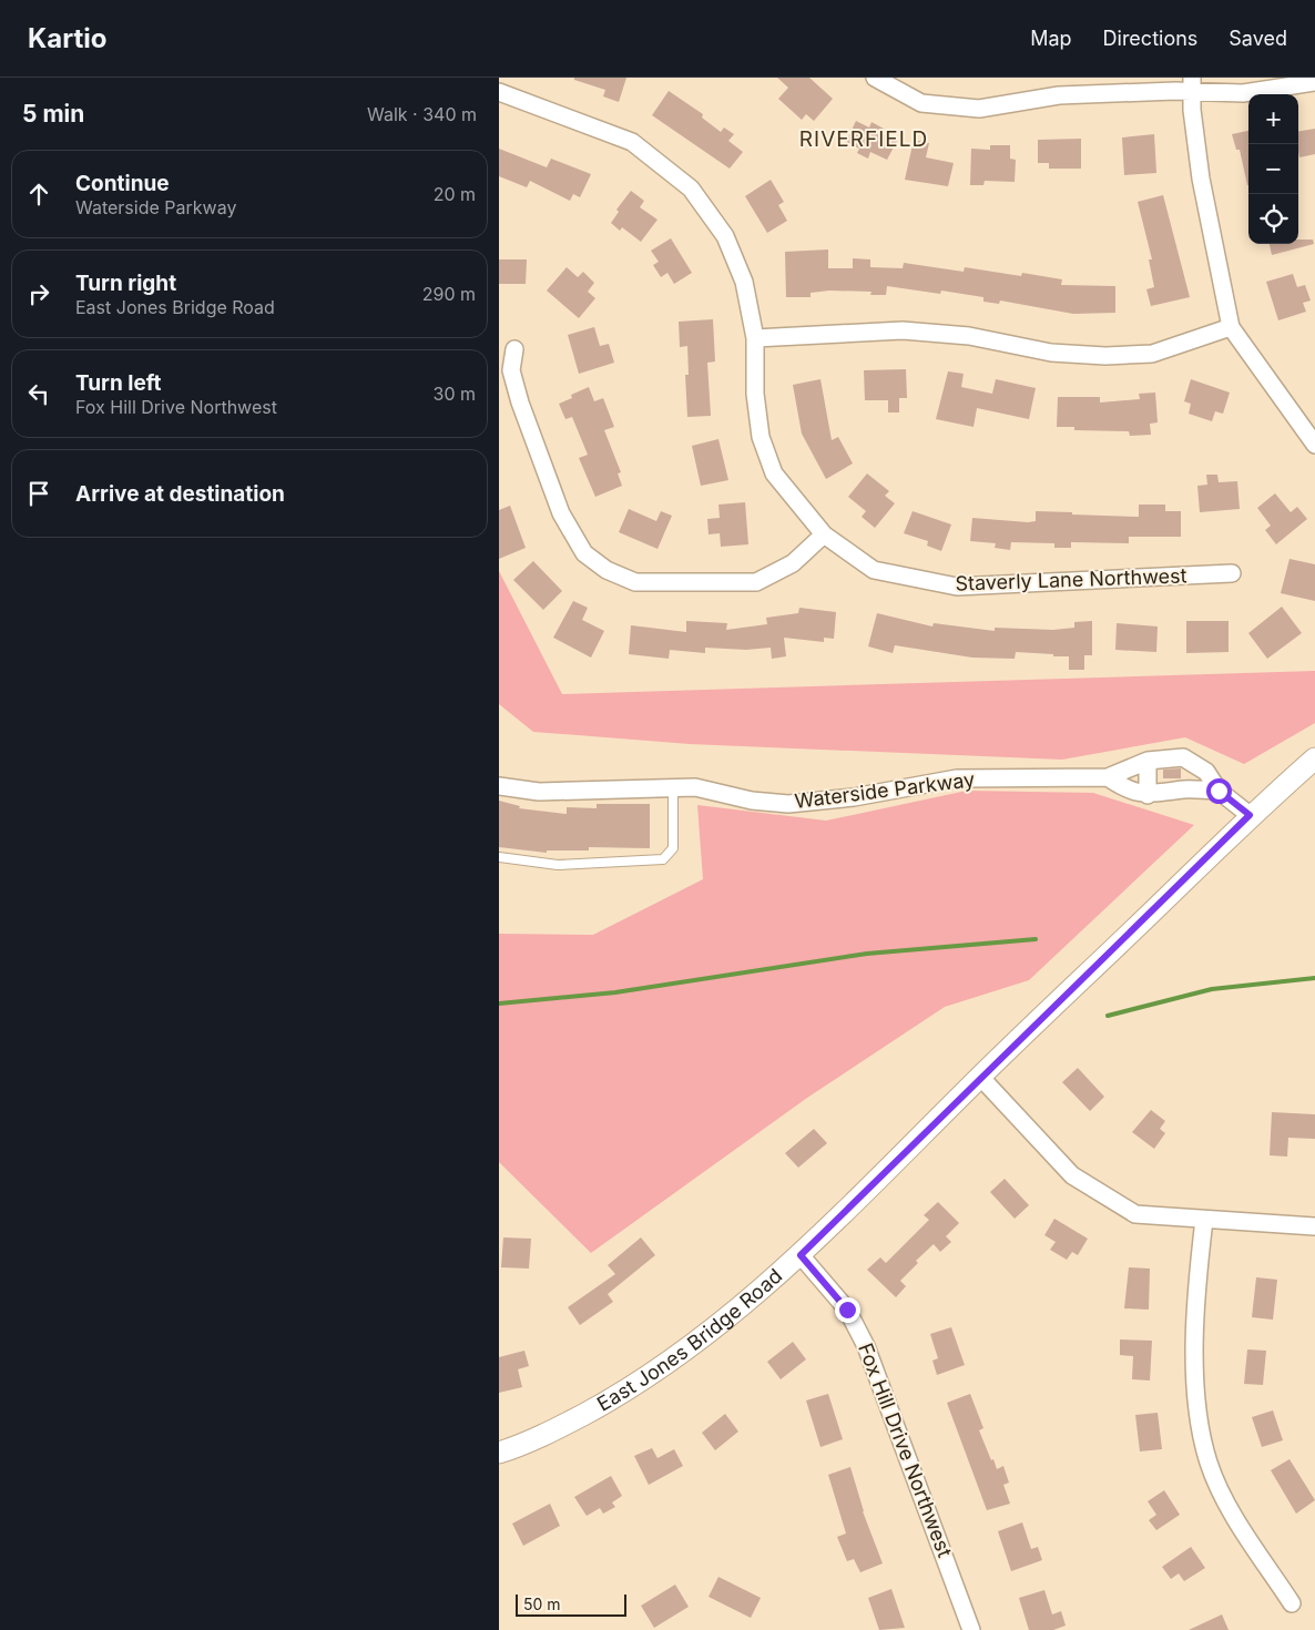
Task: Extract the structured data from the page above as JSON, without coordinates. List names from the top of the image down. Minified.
{"streets":{"street":["Staverly Lane Northwest","Waterside Parkway","East Jones Bridge Road","Fox Hill Drive Northwest"]},"crossings":[["Waterside Parkway","East Jones Bridge Road"],["East Jones Bridge Road","Fox Hill Drive Northwest"]],"districts":["RIVERFIELD"],"scale_bar":"50 m","page":{"header":"Kartio","nav":["Map","Directions","Saved"],"heading":["5 min","Walk · 340 m"],"map_buttons":["+","−"],"list":[["Continue","Waterside Parkway","20 m"],["Turn right","East Jones Bridge Road","290 m"],["Turn left","Fox Hill Drive Northwest","30 m"],"Arrive at destination"],"scale":"50 m"}}
